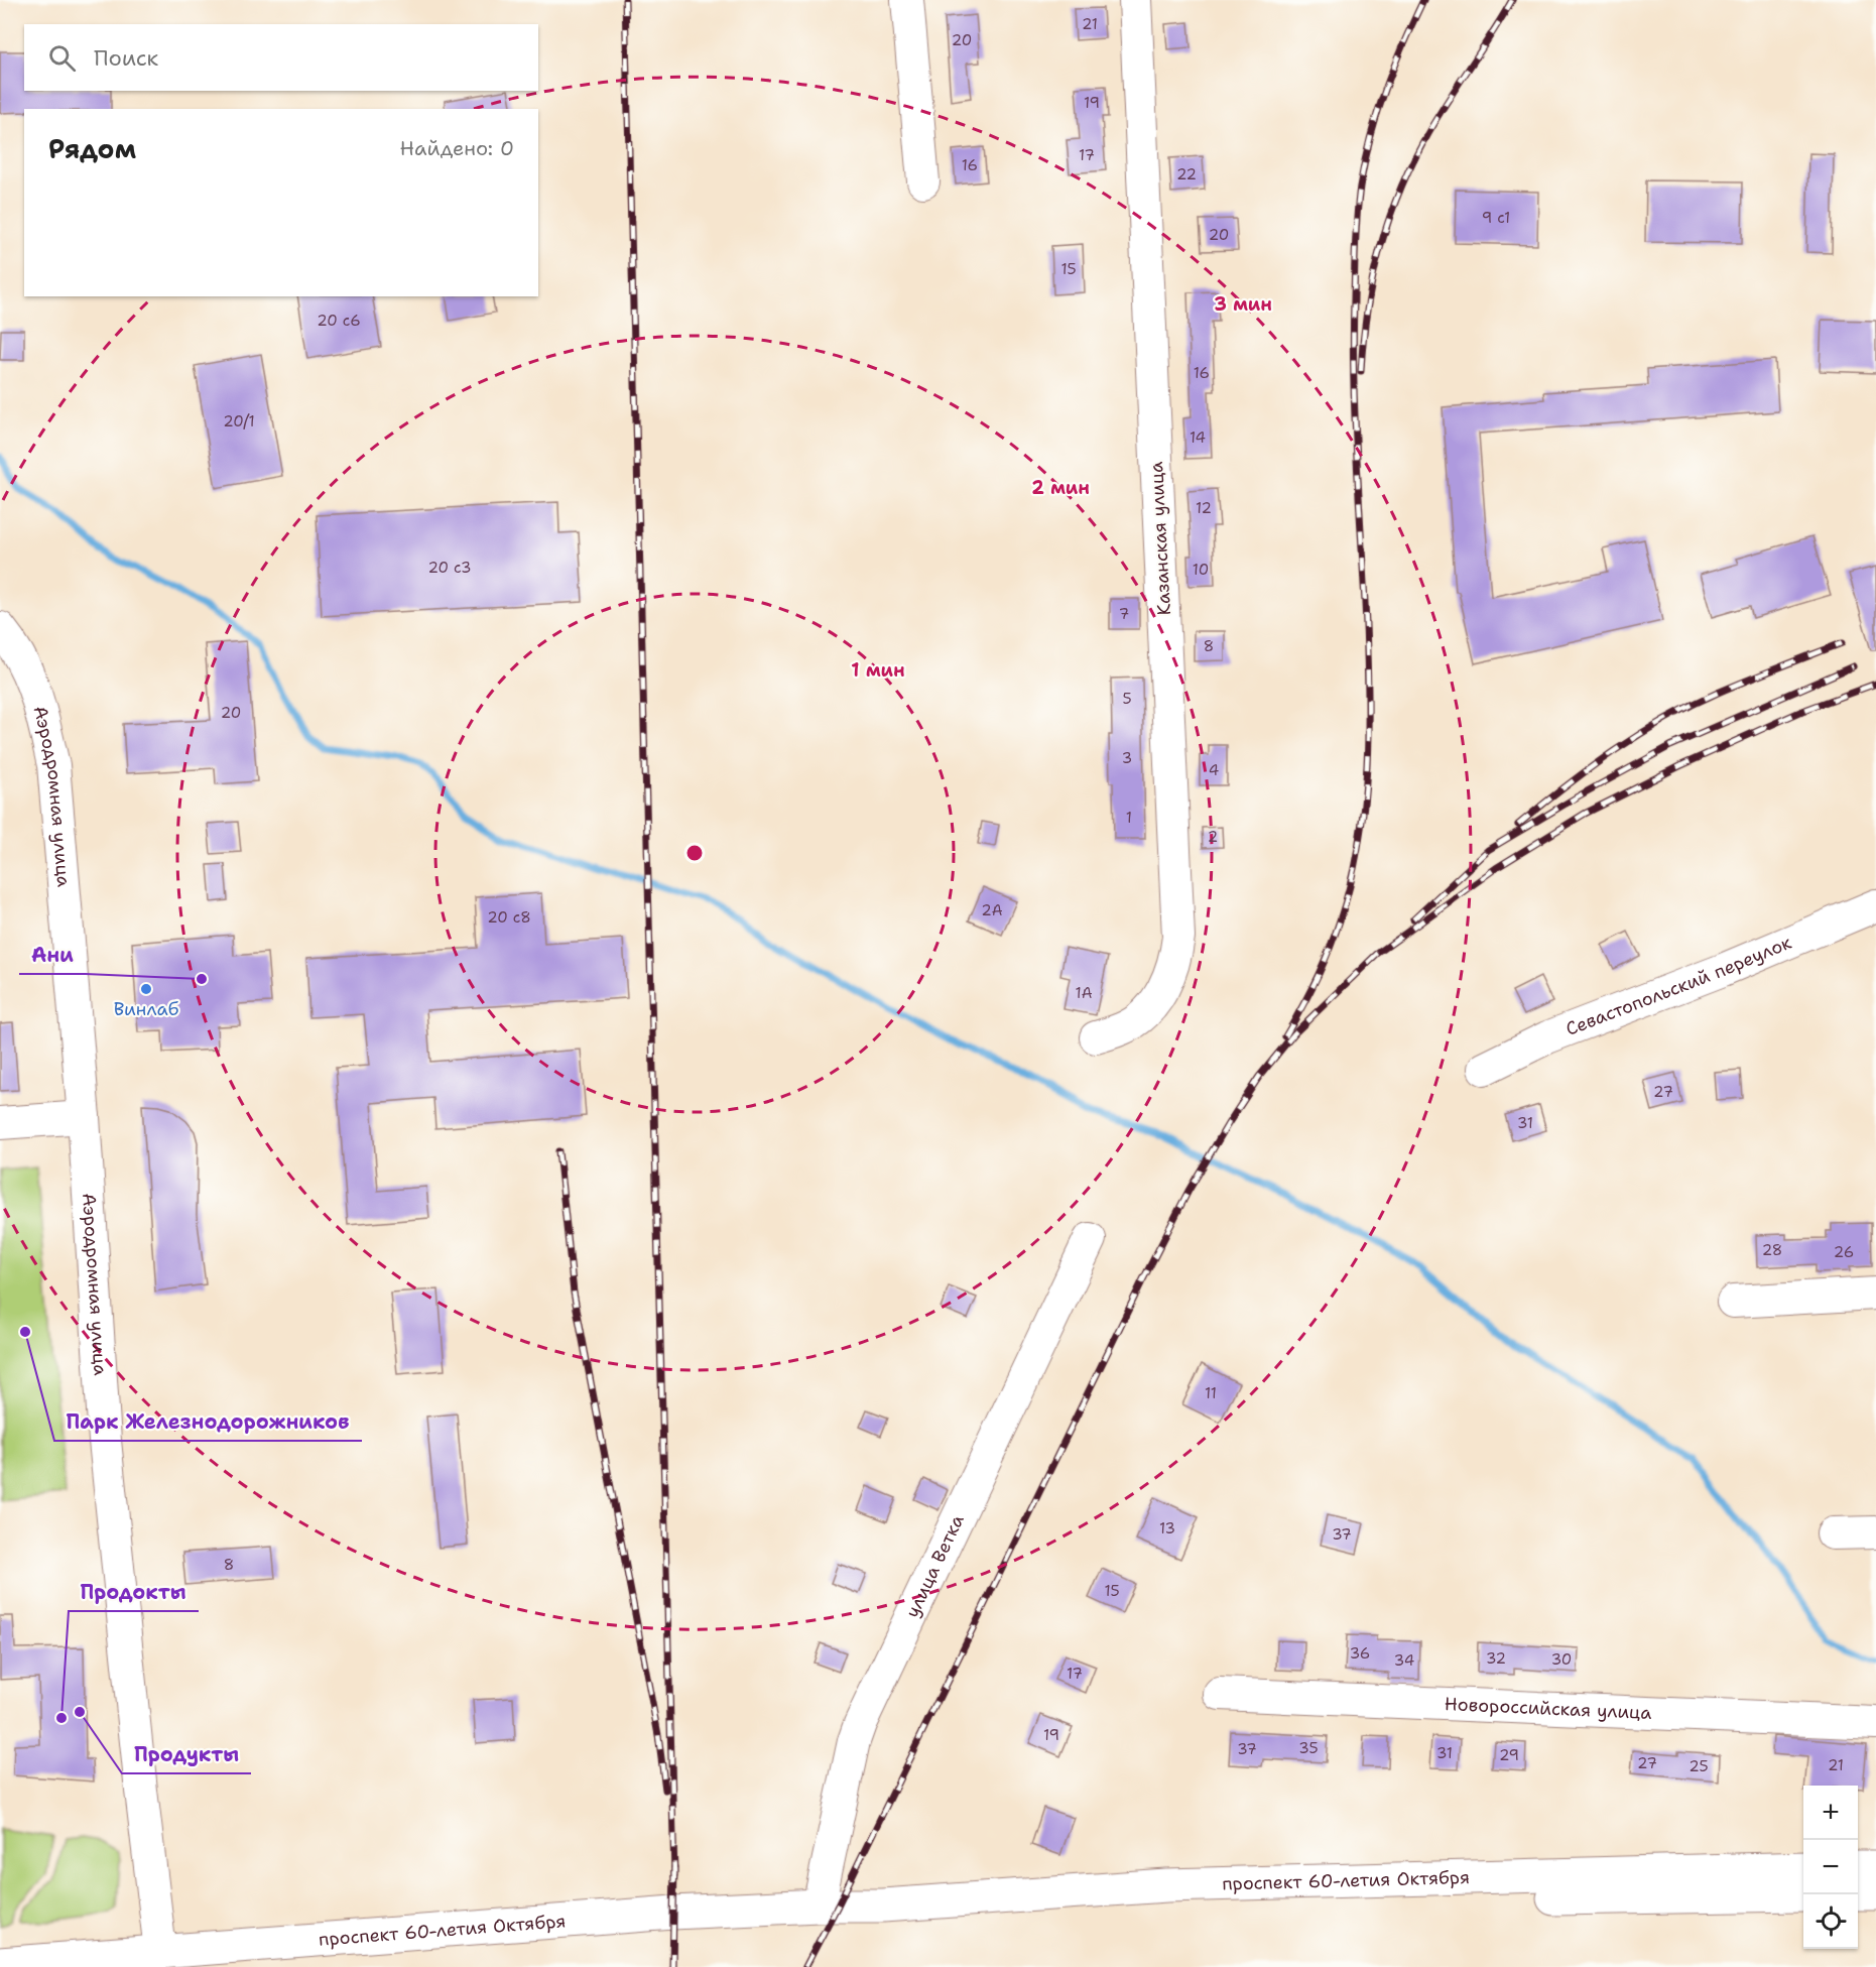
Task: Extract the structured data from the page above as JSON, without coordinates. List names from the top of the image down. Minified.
{"streets":{"highway":["проспект 60-летия Октября"],"street":["Казанская улица","Аэродромная улица","Севастопольский переулок","улица Ветка","Новороссийская улица"]},"crossings":[["Аэродромная улица","проспект 60-летия Октября"],["улица Ветка","проспект 60-летия Октября"]],"places":["Ани","Винлаб","Парк Железнодорожников","Продукты","Продокты"],"house_numbers":["21","20","19","17","16","22","9 с1","20","15","20 с6","16","20/1","14","12","20 с3","10","7","8","5","20","3","4","1","2","2А","20 с8","1А","27","31","28","26","11","13","37","8","15","36","32","30","34","17","19","35","37","31","29","27","21","25"],"page":{"search":"Поиск","heading":["Рядом","Найдено: 0"],"map_buttons":["+","−"]},"rings":["3 мин","2 мин","1 мин"]}
